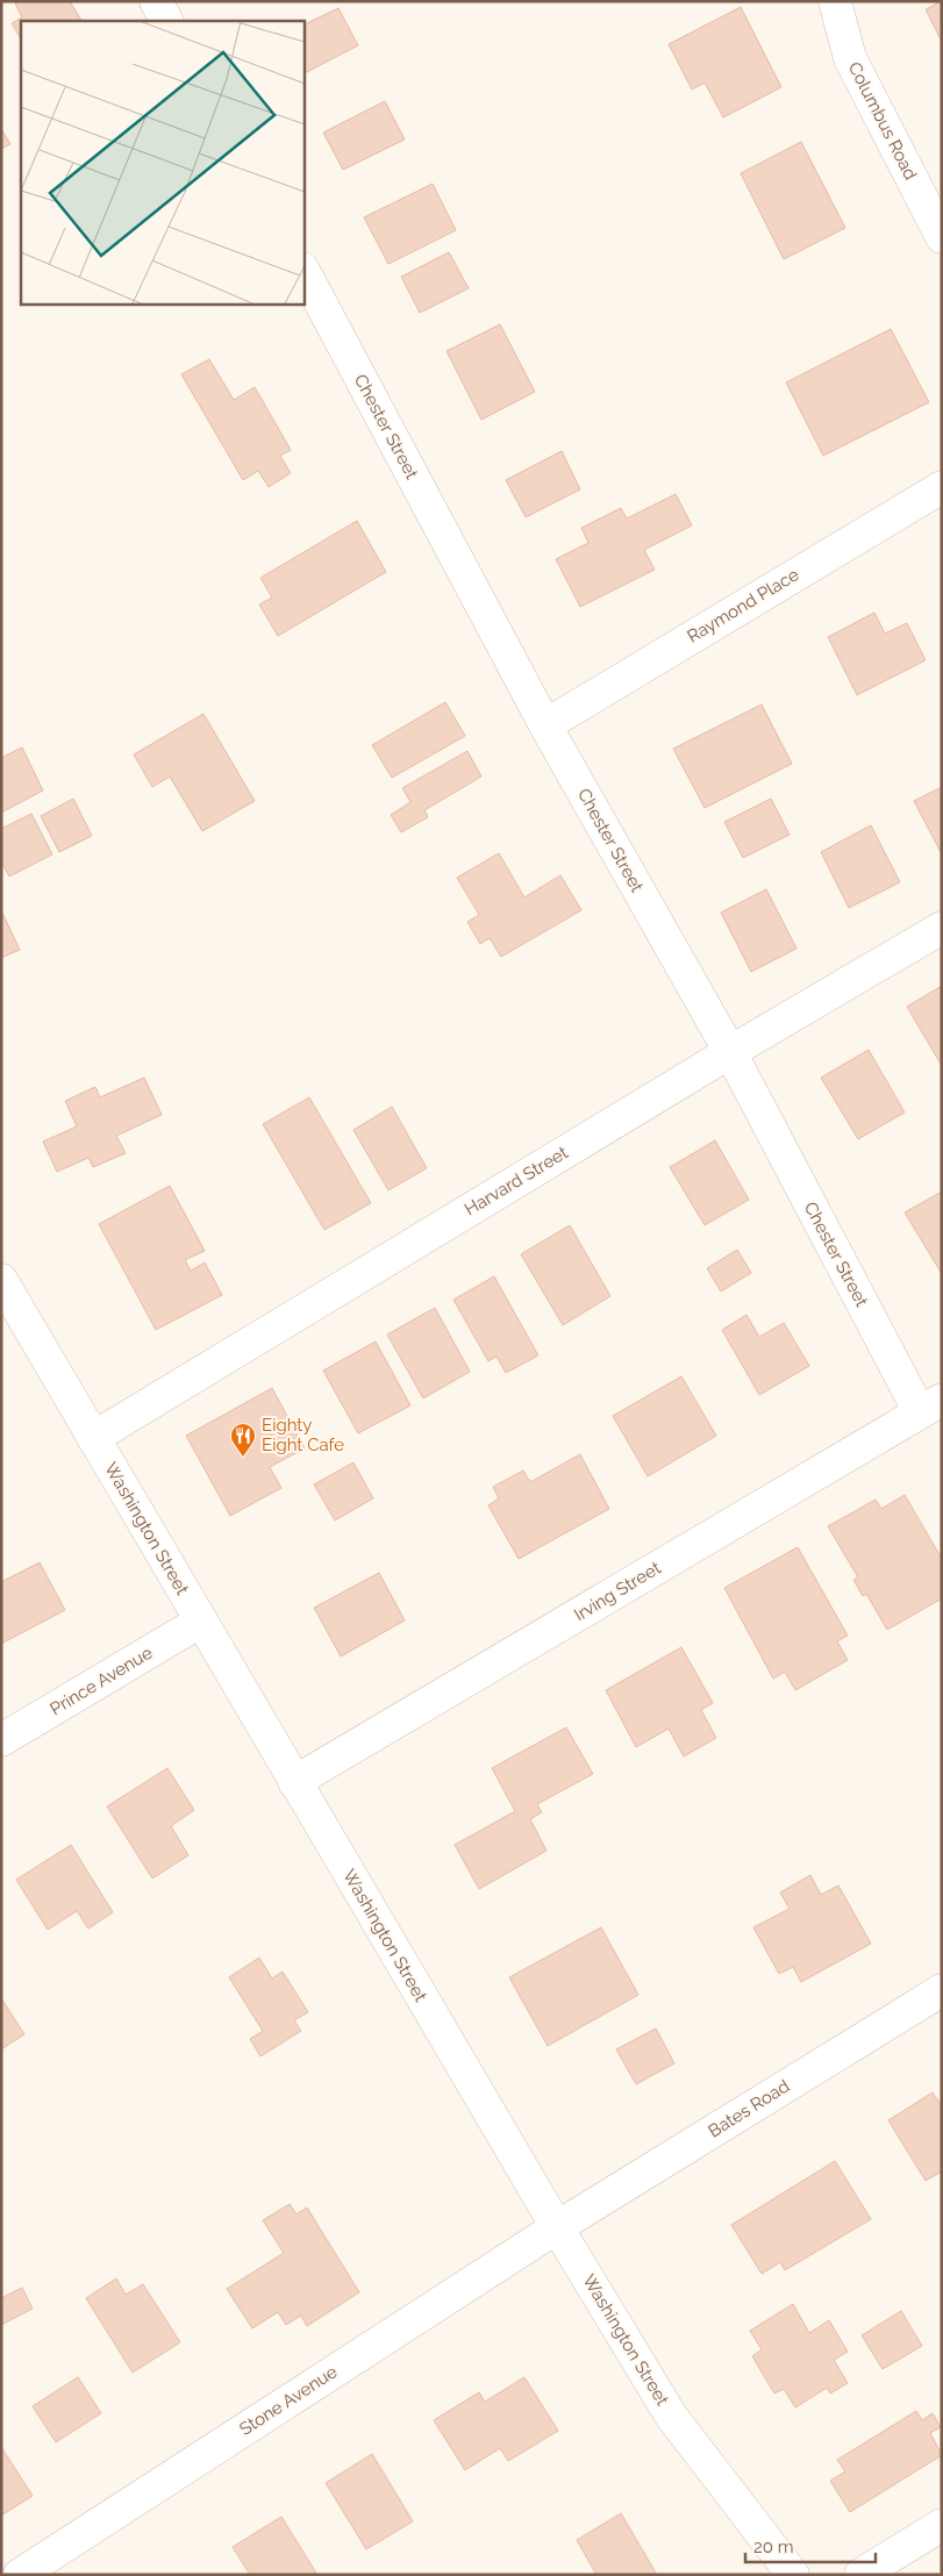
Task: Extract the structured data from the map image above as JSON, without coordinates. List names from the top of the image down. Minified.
{"streets":{"street":["Columbus Road","Chester Street","Raymond Place","Harvard Street","Washington Street","Irving Street","Prince Avenue","Bates Road","Stone Avenue"]},"crossings":[["Chester Street","Raymond Place"],["Chester Street","Harvard Street"],["Chester Street","Irving Street"],["Harvard Street","Washington Street"],["Washington Street","Irving Street"],["Washington Street","Prince Avenue"],["Washington Street","Bates Road"],["Washington Street","Stone Avenue"],["Bates Road","Stone Avenue"]],"places":{"restaurant":["Eighty Eight Cafe"]},"scale_bar":"20 m"}
